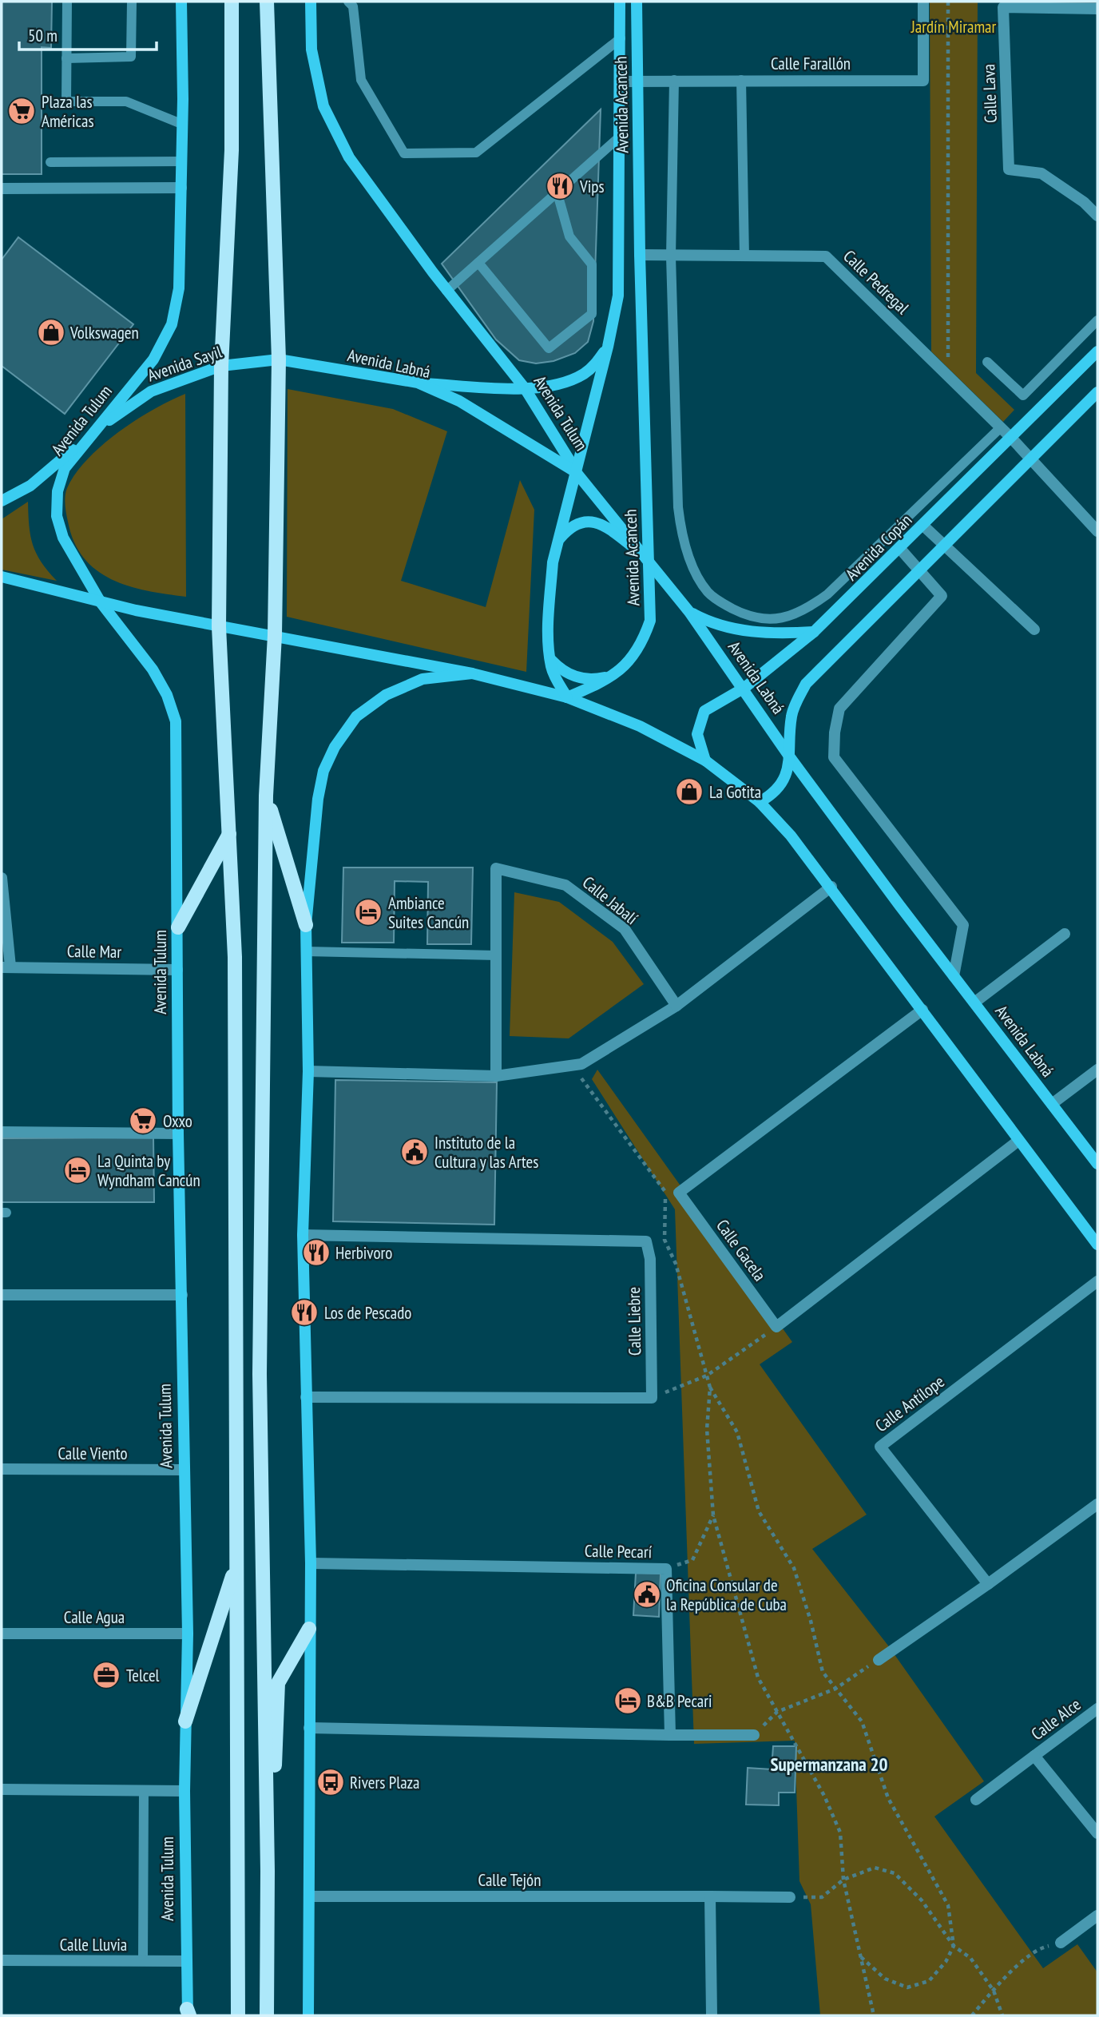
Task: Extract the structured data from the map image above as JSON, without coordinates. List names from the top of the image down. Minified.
{"streets":{"street":["Calle Farallón","Calle Lava","Avenida Acanceh","Calle Pedregal","Avenida Sayil","Avenida Labná","Avenida Tulum","Avenida Copán","Calle Jabalí","Calle Mar","Calle Gacela","Calle Liebre","Calle Antílope","Calle Viento","Calle Pecarí","Calle Agua","Calle Alce","Calle Tejón","Calle Lluvia"]},"crossings":[["Calle Farallón","Avenida Acanceh"],["Avenida Acanceh","Calle Pedregal"],["Avenida Acanceh","Avenida Labná"],["Avenida Acanceh","Avenida Tulum"],["Calle Pedregal","Avenida Copán"],["Avenida Sayil","Avenida Labná"],["Avenida Sayil","Avenida Tulum"],["Avenida Labná","Avenida Tulum"],["Avenida Labná","Avenida Copán"],["Avenida Tulum","Calle Mar"],["Avenida Tulum","Calle Viento"],["Avenida Tulum","Calle Agua"],["Avenida Tulum","Calle Lluvia"]],"districts":["Supermanzana 20"],"parks":["Jardín Miramar"],"places":{"supermarket":["Plaza las Américas","Oxxo"],"restaurant":["Vips","Herbivoro","Los de Pescado"],"shop":["Volkswagen","La Gotita"],"hotel":["Ambiance Suites Cancún","La Quinta by Wyndham Cancún","B&B Pecari"],"public building":["Instituto de la Cultura y las Artes","Oficina Consular de la República de Cuba"],"office":["Telcel"],"bus stop":["Rivers Plaza"]},"scale_bar":"50 m"}
